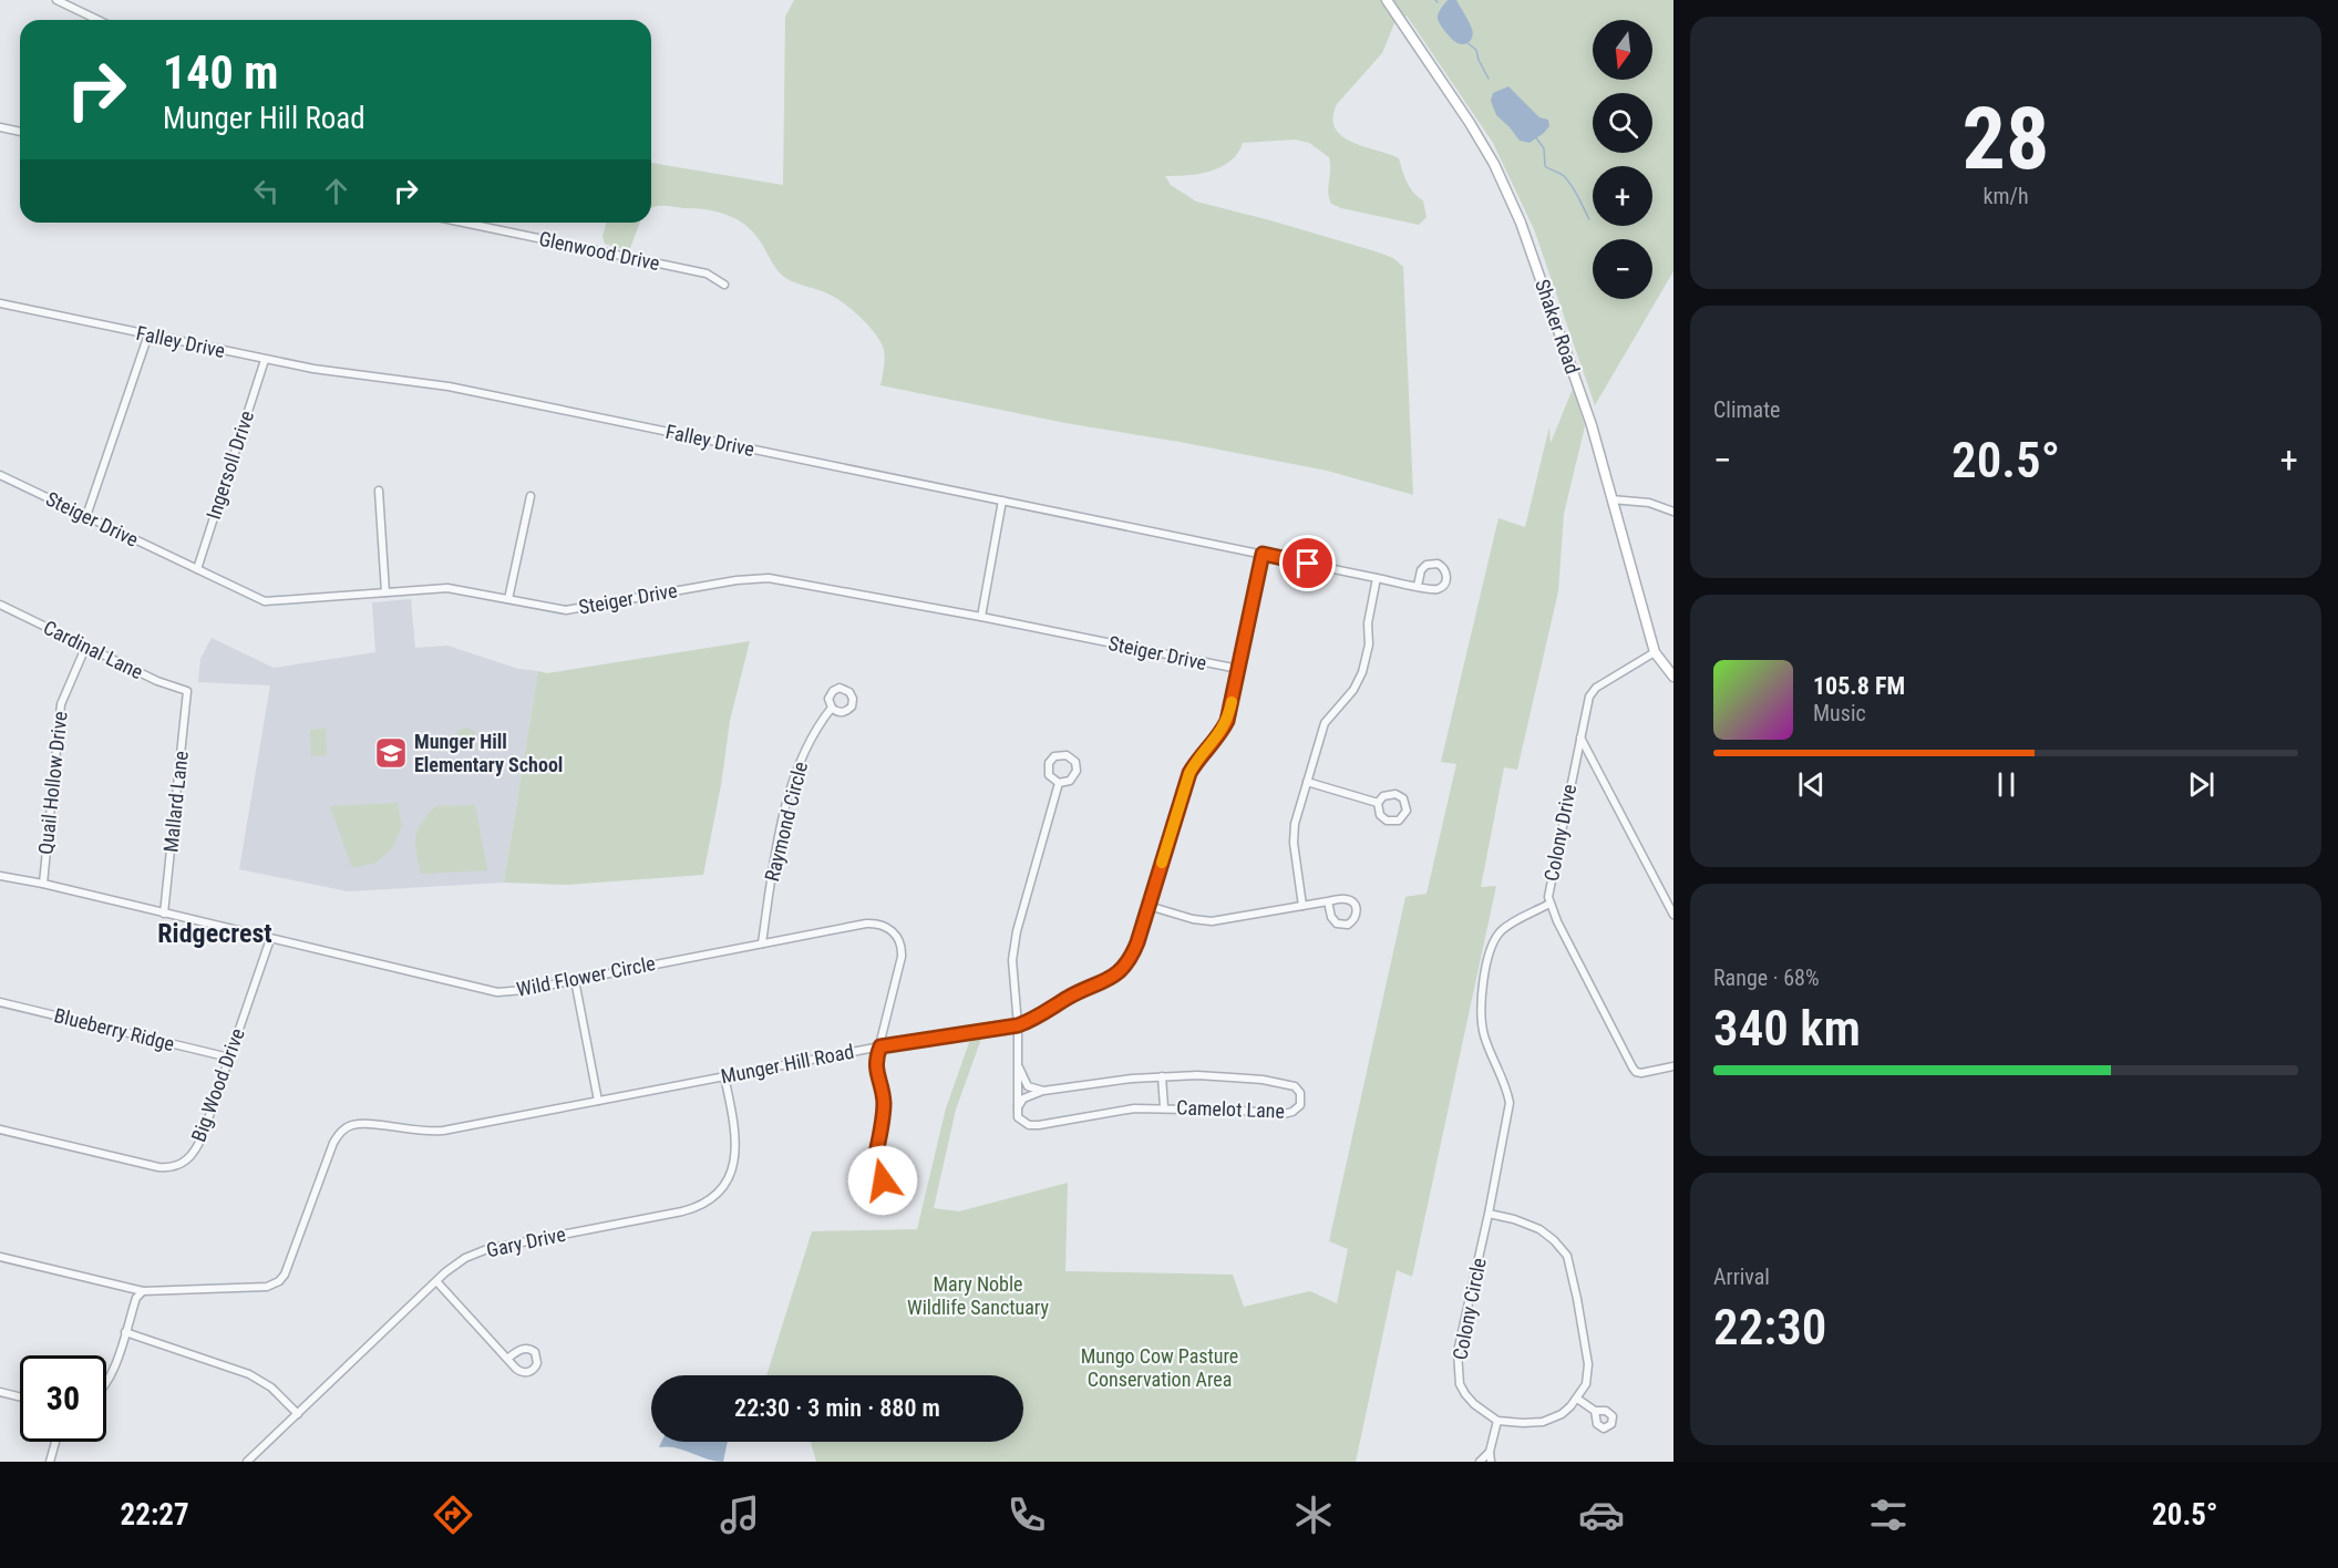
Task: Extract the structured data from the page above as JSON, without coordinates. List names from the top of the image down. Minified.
{"streets":{"street":["Glenwood Drive","Shaker Road","Falley Drive","Ingersoll Drive","Steiger Drive","Cardinal Lane","Quail Hollow Drive","Mallard Lane","Raymond Circle","Colony Drive","Wild Flower Circle","Blueberry Ridge","Munger Hill Road","Big Wood Drive","Camelot Lane","Gary Drive","Colony Circle"]},"crossings":[["Shaker Road","Colony Drive"],["Falley Drive","Ingersoll Drive"],["Falley Drive","Munger Hill Road"],["Ingersoll Drive","Steiger Drive"],["Steiger Drive","Munger Hill Road"],["Cardinal Lane","Quail Hollow Drive"],["Cardinal Lane","Mallard Lane"],["Quail Hollow Drive","Wild Flower Circle"],["Mallard Lane","Wild Flower Circle"],["Raymond Circle","Wild Flower Circle"],["Colony Drive","Colony Circle"],["Wild Flower Circle","Munger Hill Road"],["Wild Flower Circle","Big Wood Drive"],["Blueberry Ridge","Big Wood Drive"],["Munger Hill Road","Gary Drive"]],"districts":["Ridgecrest"],"parks":["Mary Noble Wildlife Sanctuary","Mungo Cow Pasture Conservation Area"],"places":{"school or university":["Munger Hill Elementary School"]},"north":"bottom","page":{"tile":[["28","km/h"],"Climate",["Range · 68%","340 km"],["Arrival","22:30"]],"map_buttons":["+","−"],"turn":["140 m","Munger Hill Road"],"heat":["−","20.5°","+"],"song":["105.8 FM","Music"],"limit":"30","trip":"22:30 · 3 min · 880 m","tabs":["22:27","20.5°"]}}
